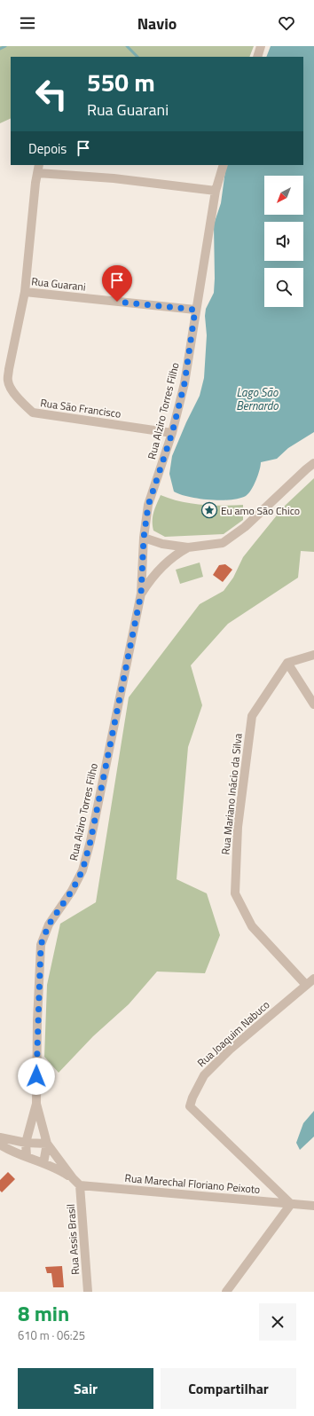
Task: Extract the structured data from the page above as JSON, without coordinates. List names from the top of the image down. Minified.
{"streets":{"street":["Rua Guarani","Rua São Francisco","Rua Alziro Torres Filho","Rua Mariano Inácio da Silva","Rua Joaquim Nabuco","Rua Marechal Floriano Peixoto","Rua Assis Brasil"]},"crossings":[["Rua Guarani","Rua São Francisco"],["Rua Guarani","Rua Alziro Torres Filho"],["Rua São Francisco","Rua Alziro Torres Filho"],["Rua Mariano Inácio da Silva","Rua Joaquim Nabuco"],["Rua Joaquim Nabuco","Rua Marechal Floriano Peixoto"],["Rua Marechal Floriano Peixoto","Rua Assis Brasil"]],"water":["Lago São Bernardo"],"places":{"place":["Eu amo São Chico"]},"north":"bottom left","page":{"header":"Navio","turn":["550 m","Rua Guarani"],"then":"Depois","heading":["8 min","610 m · 06:25"],"buttons":["Sair","Compartilhar"]}}
